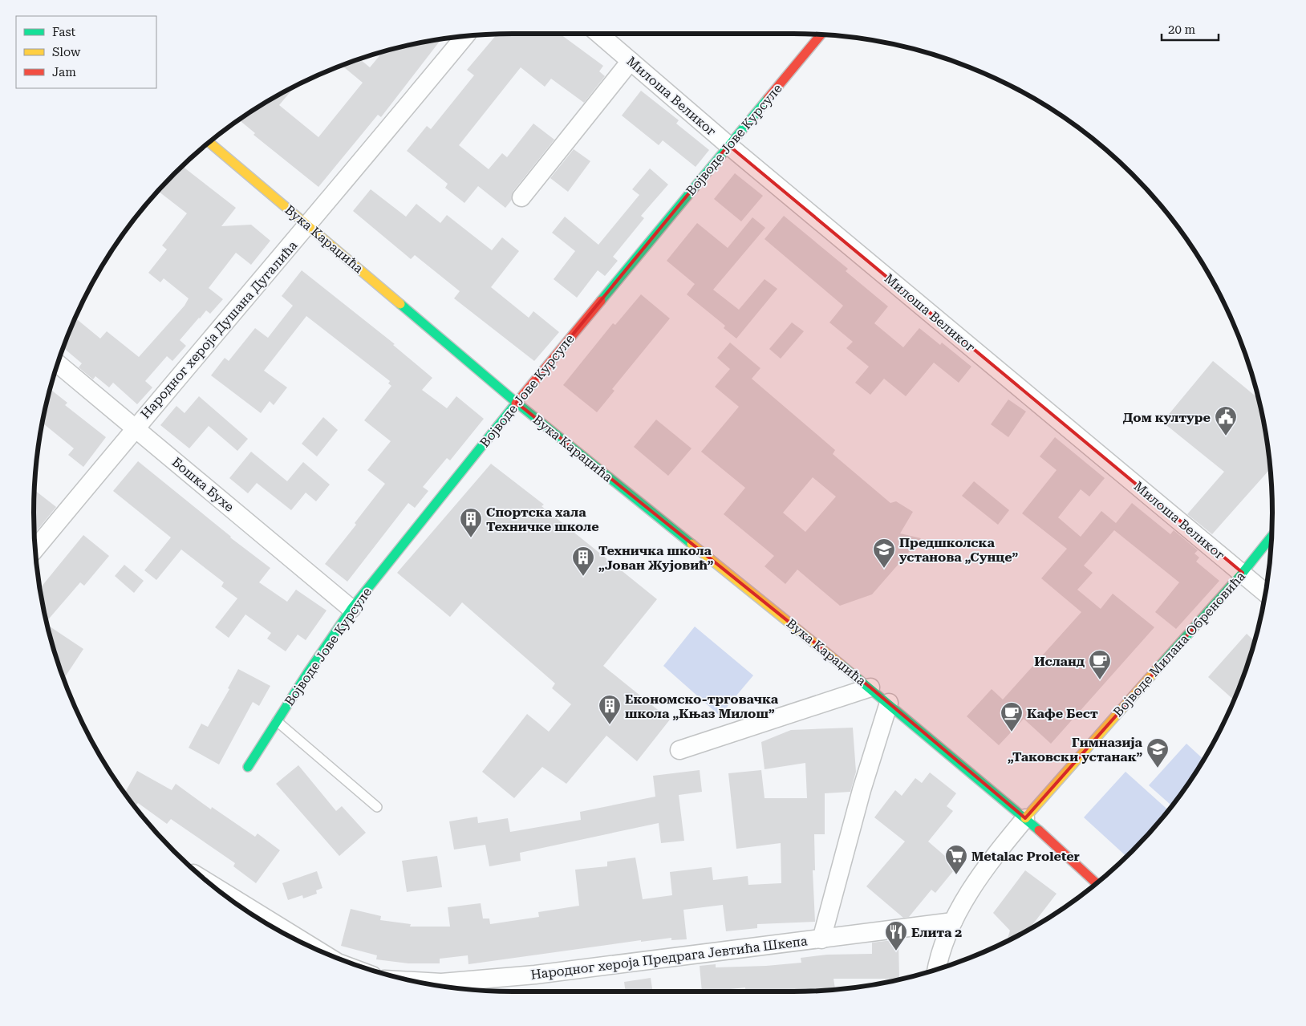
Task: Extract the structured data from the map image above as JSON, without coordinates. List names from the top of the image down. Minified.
{"streets":{"street":["Милоша Великог","Војводе Јове Курсуле","Вука Караџића","Народног хероја Душана Дугалића","Бошка Бухе","Војводе Милана Обреновића","Народног хероја Предрага Јевтића Шкепа"]},"crossings":[["Милоша Великог","Војводе Јове Курсуле"],["Милоша Великог","Војводе Милана Обреновића"],["Војводе Јове Курсуле","Вука Караџића"],["Војводе Јове Курсуле","Бошка Бухе"],["Вука Караџића","Народног хероја Душана Дугалића"],["Вука Караџића","Војводе Милана Обреновића"],["Народног хероја Душана Дугалића","Бошка Бухе"],["Војводе Милана Обреновића","Народног хероја Предрага Јевтића Шкепа"]],"places":{"public building":["Дом културе"],"building":["Спортска хала Техничке школе","Техничка школа „Јован Жујовић”","Економско-трговачка школа „Књаз Милош”"],"school or university":["Предшколска установа „Сунце”","Гимназија „Таковски устанак”"],"cafe":["Исланд","Кафе Бест"],"supermarket":["Metalac Proleter"],"restaurant":["Елита 2"]},"legend":["Fast","Slow","Jam"],"scale_bar":"20 m"}
